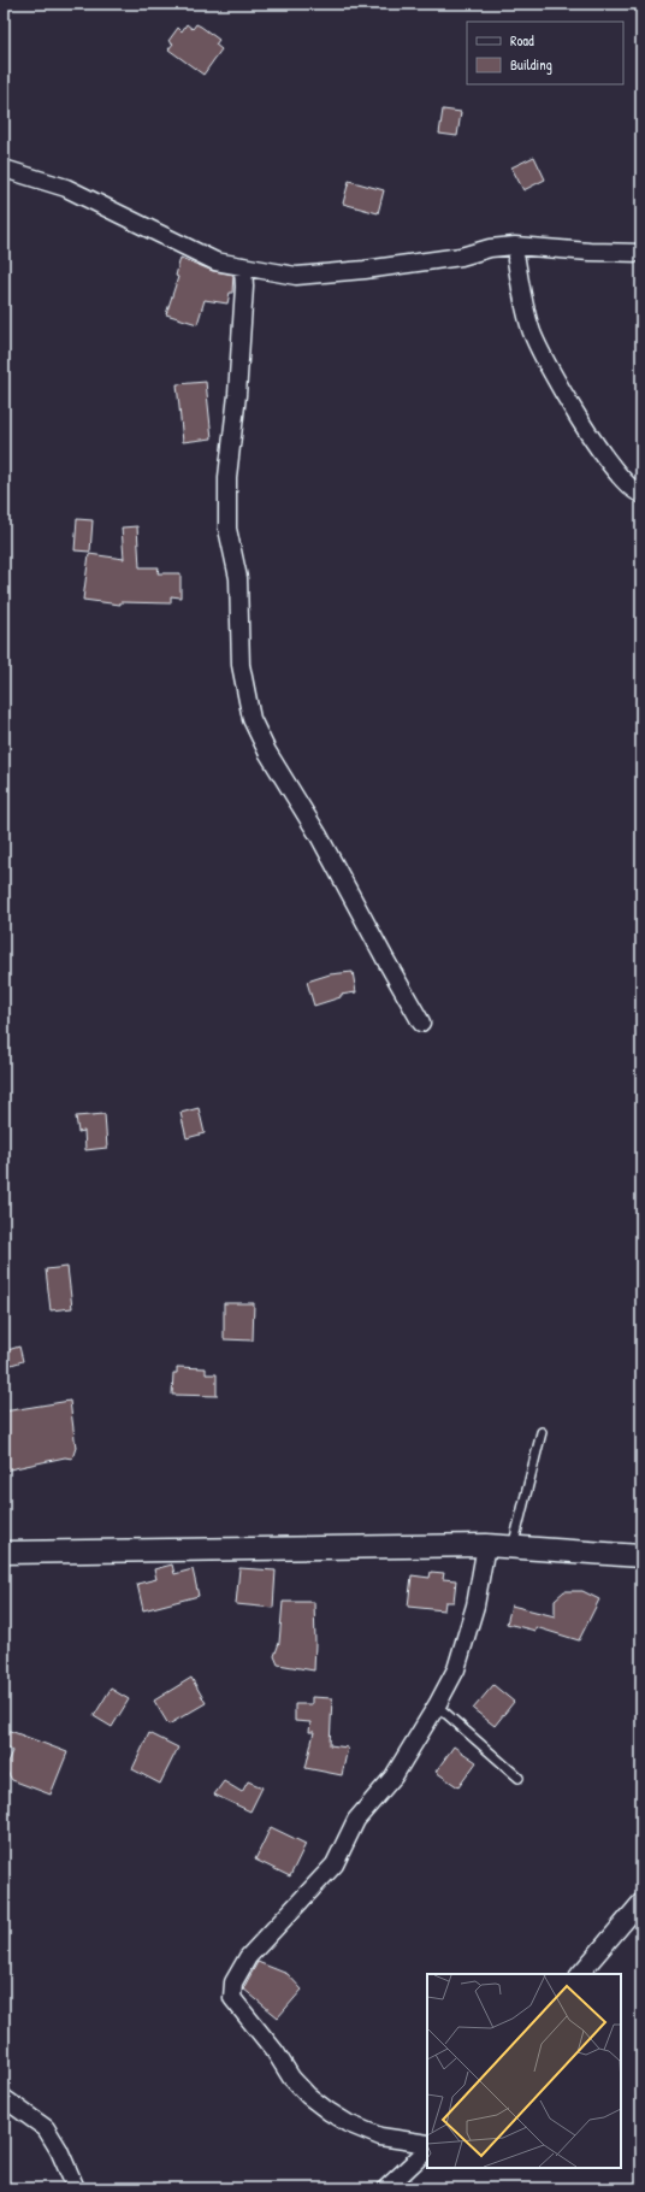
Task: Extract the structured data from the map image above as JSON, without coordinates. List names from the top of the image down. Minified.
{"legend":["Road","Building"]}
